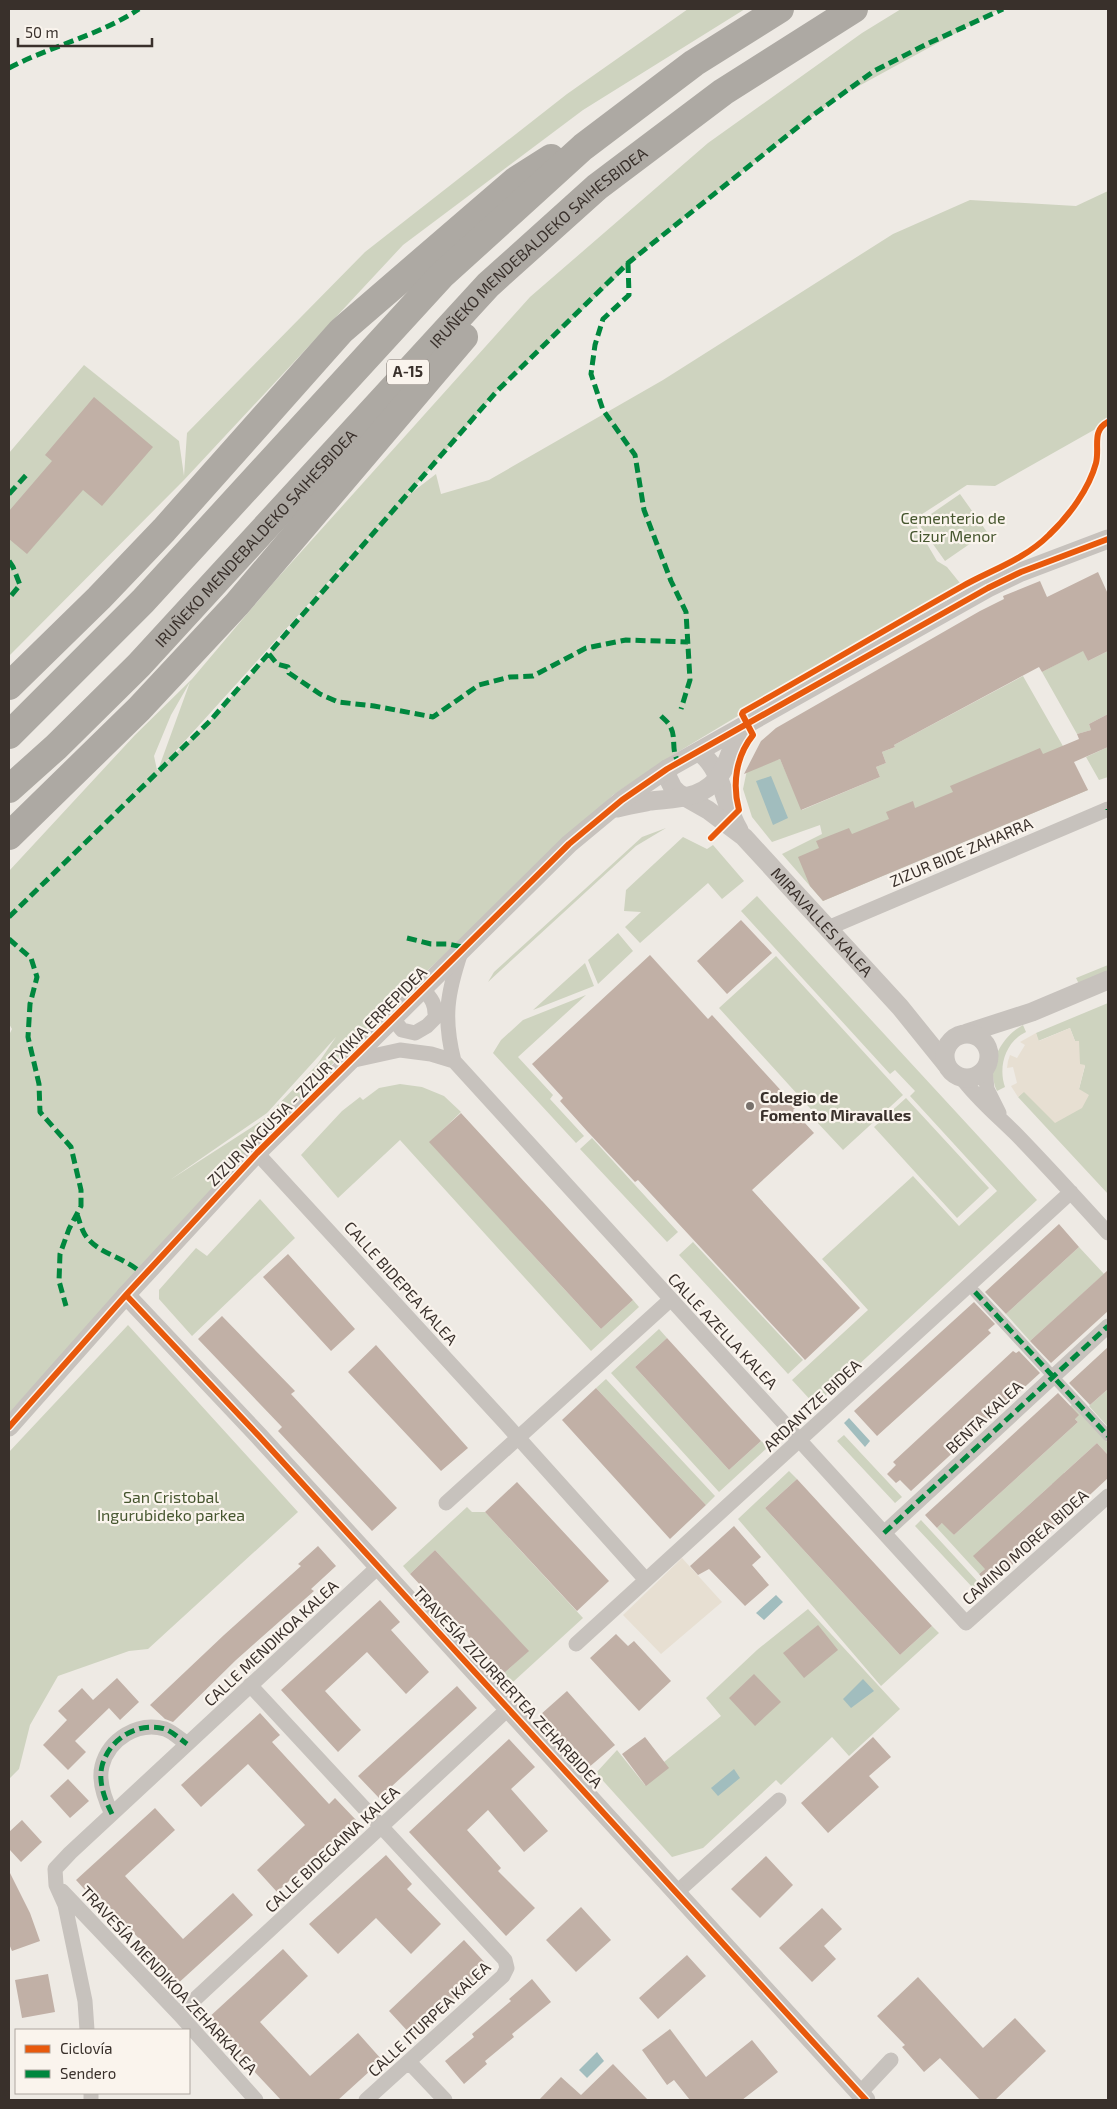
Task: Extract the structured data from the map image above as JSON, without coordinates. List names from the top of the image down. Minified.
{"streets":{"highway":["IRUÑEKO MENDEBALDEKO SAIHESBIDEA","A-15"],"street":["ZIZUR BIDE ZAHARRA","MIRAVALLES KALEA","ZIZUR NAGUSIA - ZIZUR TXIKIA ERREPIDEA","CALLE BIDEPEA KALEA","CALLE AZELLA KALEA","ARDANTZE BIDEA","BENTA KALEA","CAMINO MOREA BIDEA","CALLE MENDIKOA KALEA","TRAVESÍA ZIZURRERTEA ZEHARBIDEA","CALLE BIDEGAINA KALEA","TRAVESÍA MENDIKOA ZEHARKALEA","CALLE ITURPEA KALEA"]},"crossings":[["ZIZUR BIDE ZAHARRA","MIRAVALLES KALEA"],["MIRAVALLES KALEA","ZIZUR NAGUSIA - ZIZUR TXIKIA ERREPIDEA"],["ZIZUR NAGUSIA - ZIZUR TXIKIA ERREPIDEA","CALLE BIDEPEA KALEA"],["ZIZUR NAGUSIA - ZIZUR TXIKIA ERREPIDEA","CALLE AZELLA KALEA"],["ZIZUR NAGUSIA - ZIZUR TXIKIA ERREPIDEA","TRAVESÍA ZIZURRERTEA ZEHARBIDEA"],["CALLE BIDEPEA KALEA","ARDANTZE BIDEA"],["CALLE AZELLA KALEA","ARDANTZE BIDEA"],["CALLE AZELLA KALEA","BENTA KALEA"],["CALLE AZELLA KALEA","CAMINO MOREA BIDEA"],["CALLE MENDIKOA KALEA","TRAVESÍA ZIZURRERTEA ZEHARBIDEA"],["CALLE MENDIKOA KALEA","TRAVESÍA MENDIKOA ZEHARKALEA"],["TRAVESÍA ZIZURRERTEA ZEHARBIDEA","CALLE BIDEGAINA KALEA"],["CALLE BIDEGAINA KALEA","TRAVESÍA MENDIKOA ZEHARKALEA"],["CALLE BIDEGAINA KALEA","CALLE ITURPEA KALEA"]],"parks":["Cementerio de Cizur Menor","San Cristobal Ingurubideko parkea"],"places":["Colegio de Fomento Miravalles"],"legend":["Ciclovía","Sendero"],"scale_bar":"50 m"}
